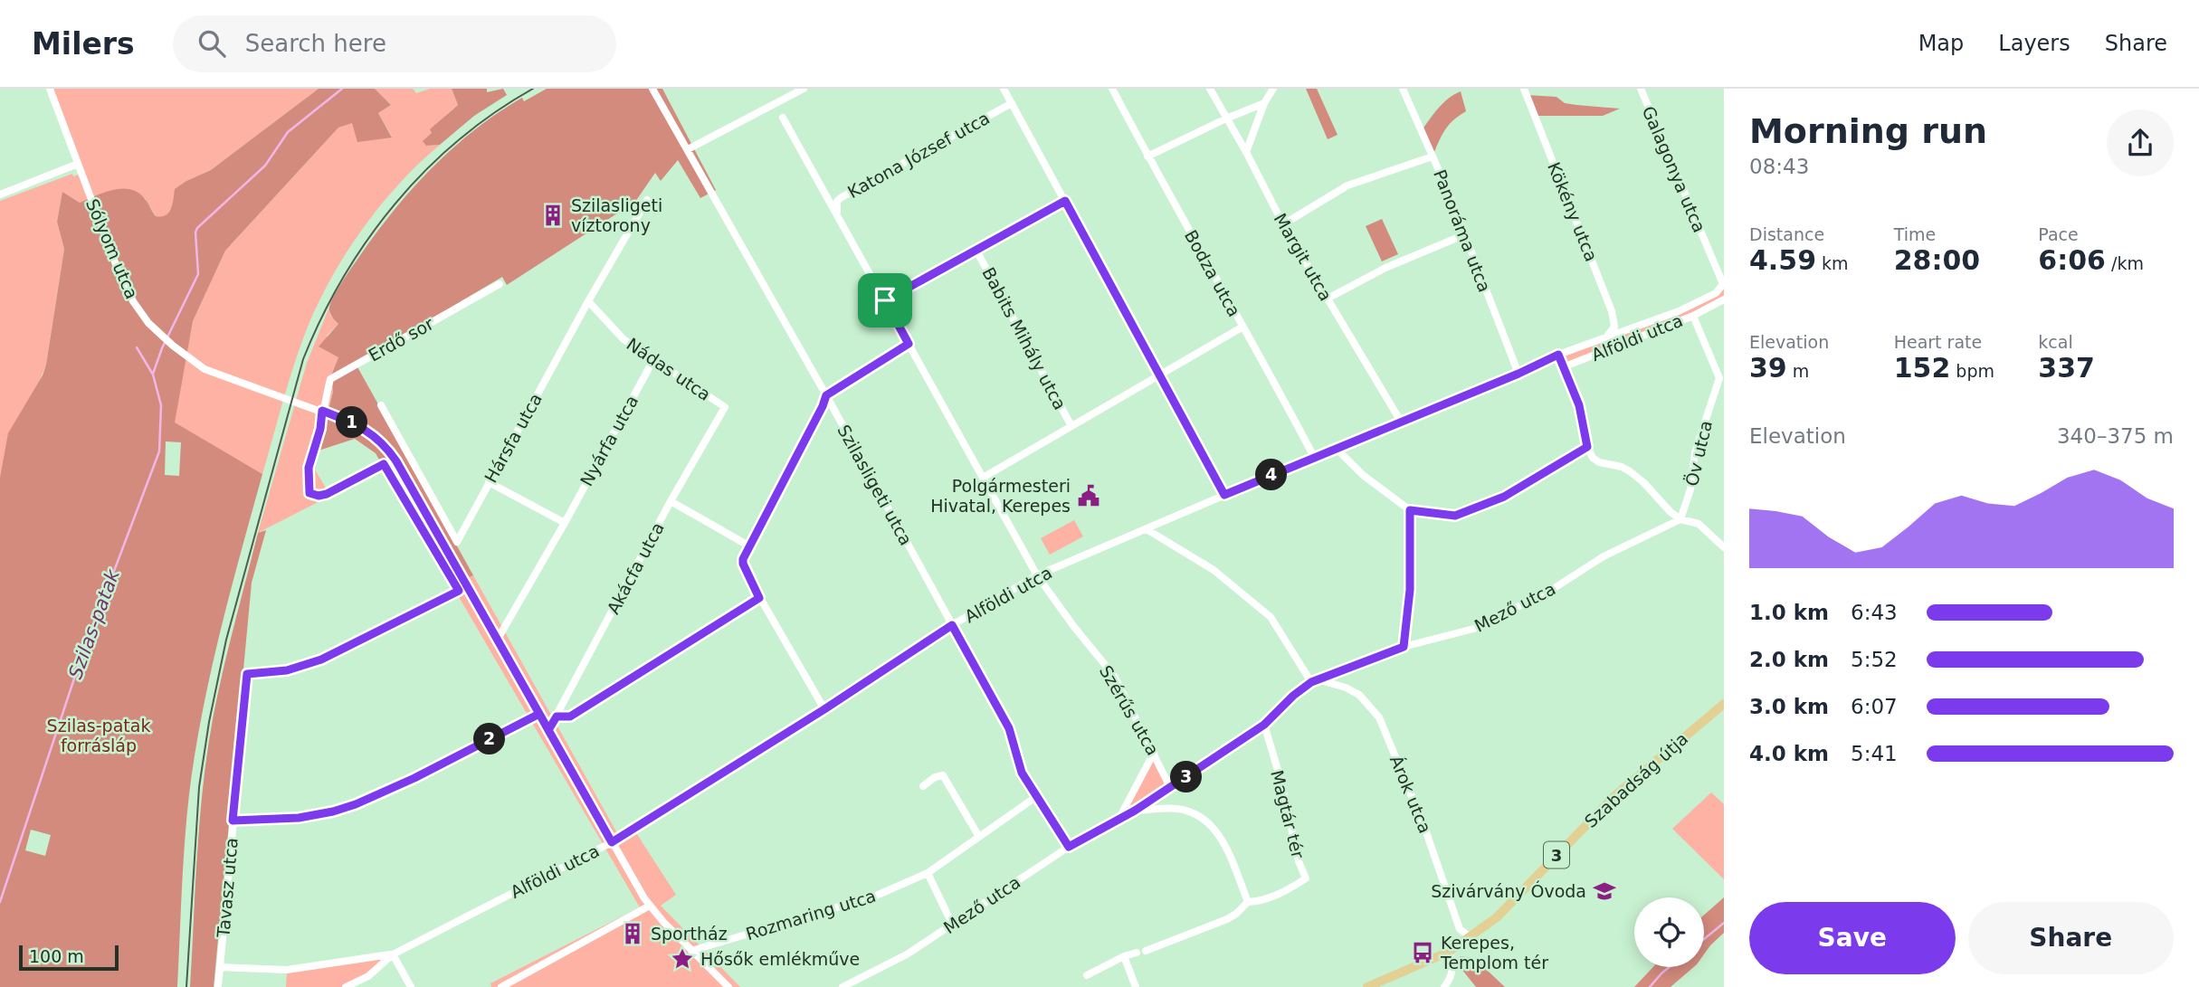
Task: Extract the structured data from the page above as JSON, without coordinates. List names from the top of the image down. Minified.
{"streets":{"main road":["Szabadság útja","3"],"street":["Katona József utca","Galagonya utca","Kökény utca","Panoráma utca","Sólyom utca","Margit utca","Bodza utca","Alföldi utca","Babits Mihály utca","Erdő sor","Nádas utca","Hársfa utca","Nyárfa utca","Öv utca","Szilasligeti utca","Akácfa utca","Mező utca","Szérűs utca","Árok utca","Magtár tér","Tavasz utca","Rozmaring utca"]},"crossings":[["Katona József utca","Szérűs utca"],["Galagonya utca","Alföldi utca"],["Kökény utca","Alföldi utca"],["Panoráma utca","Alföldi utca"],["Sólyom utca","Erdő sor"],["Sólyom utca","Tavasz utca"],["Margit utca","Alföldi utca"],["Bodza utca","Alföldi utca"],["Alföldi utca","Öv utca"],["Alföldi utca","Szilasligeti utca"],["Alföldi utca","Szérűs utca"],["Alföldi utca","Tavasz utca"],["Erdő sor","Tavasz utca"],["Nádas utca","Hársfa utca"],["Nádas utca","Nyárfa utca"],["Nádas utca","Akácfa utca"],["Öv utca","Mező utca"],["Szilasligeti utca","Mező utca"],["Szilasligeti utca","Rozmaring utca"],["Mező utca","Szérűs utca"],["Mező utca","Árok utca"],["Mező utca","Magtár tér"],["Szabadság útja","Árok utca"]],"water":["Szilas-patak"],"parks":["Szilas-patak forrásláp"],"places":{"building":["Szilasligeti víztorony","Sportház"],"public building":["Polgármesteri Hivatal, Kerepes"],"school or university":["Szivárvány Óvoda"],"bus stop":["Kerepes, Templom tér"],"place":["Hősők emlékműve"]},"scale_bar":"100 m","page":{"header":"Milers","search":"Search here","nav":["Map","Layers","Share"],"heading":["Morning run","08:43"],"stats":[["Distance","4.59 km"],["Time","28:00"],["Pace","6:06 /km"],["Elevation","39 m"],["Heart rate","152 bpm"],["kcal","337"]],"pins":["1","4","2","3"],"chart":["Elevation","340–375 m"],"list":[{"name":"1.0 km","note":"6:43"},{"name":"2.0 km","note":"5:52"},{"name":"3.0 km","note":"6:07"},{"name":"4.0 km","note":"5:41"}],"buttons":["Save","Share"],"scale":"100 m"}}
